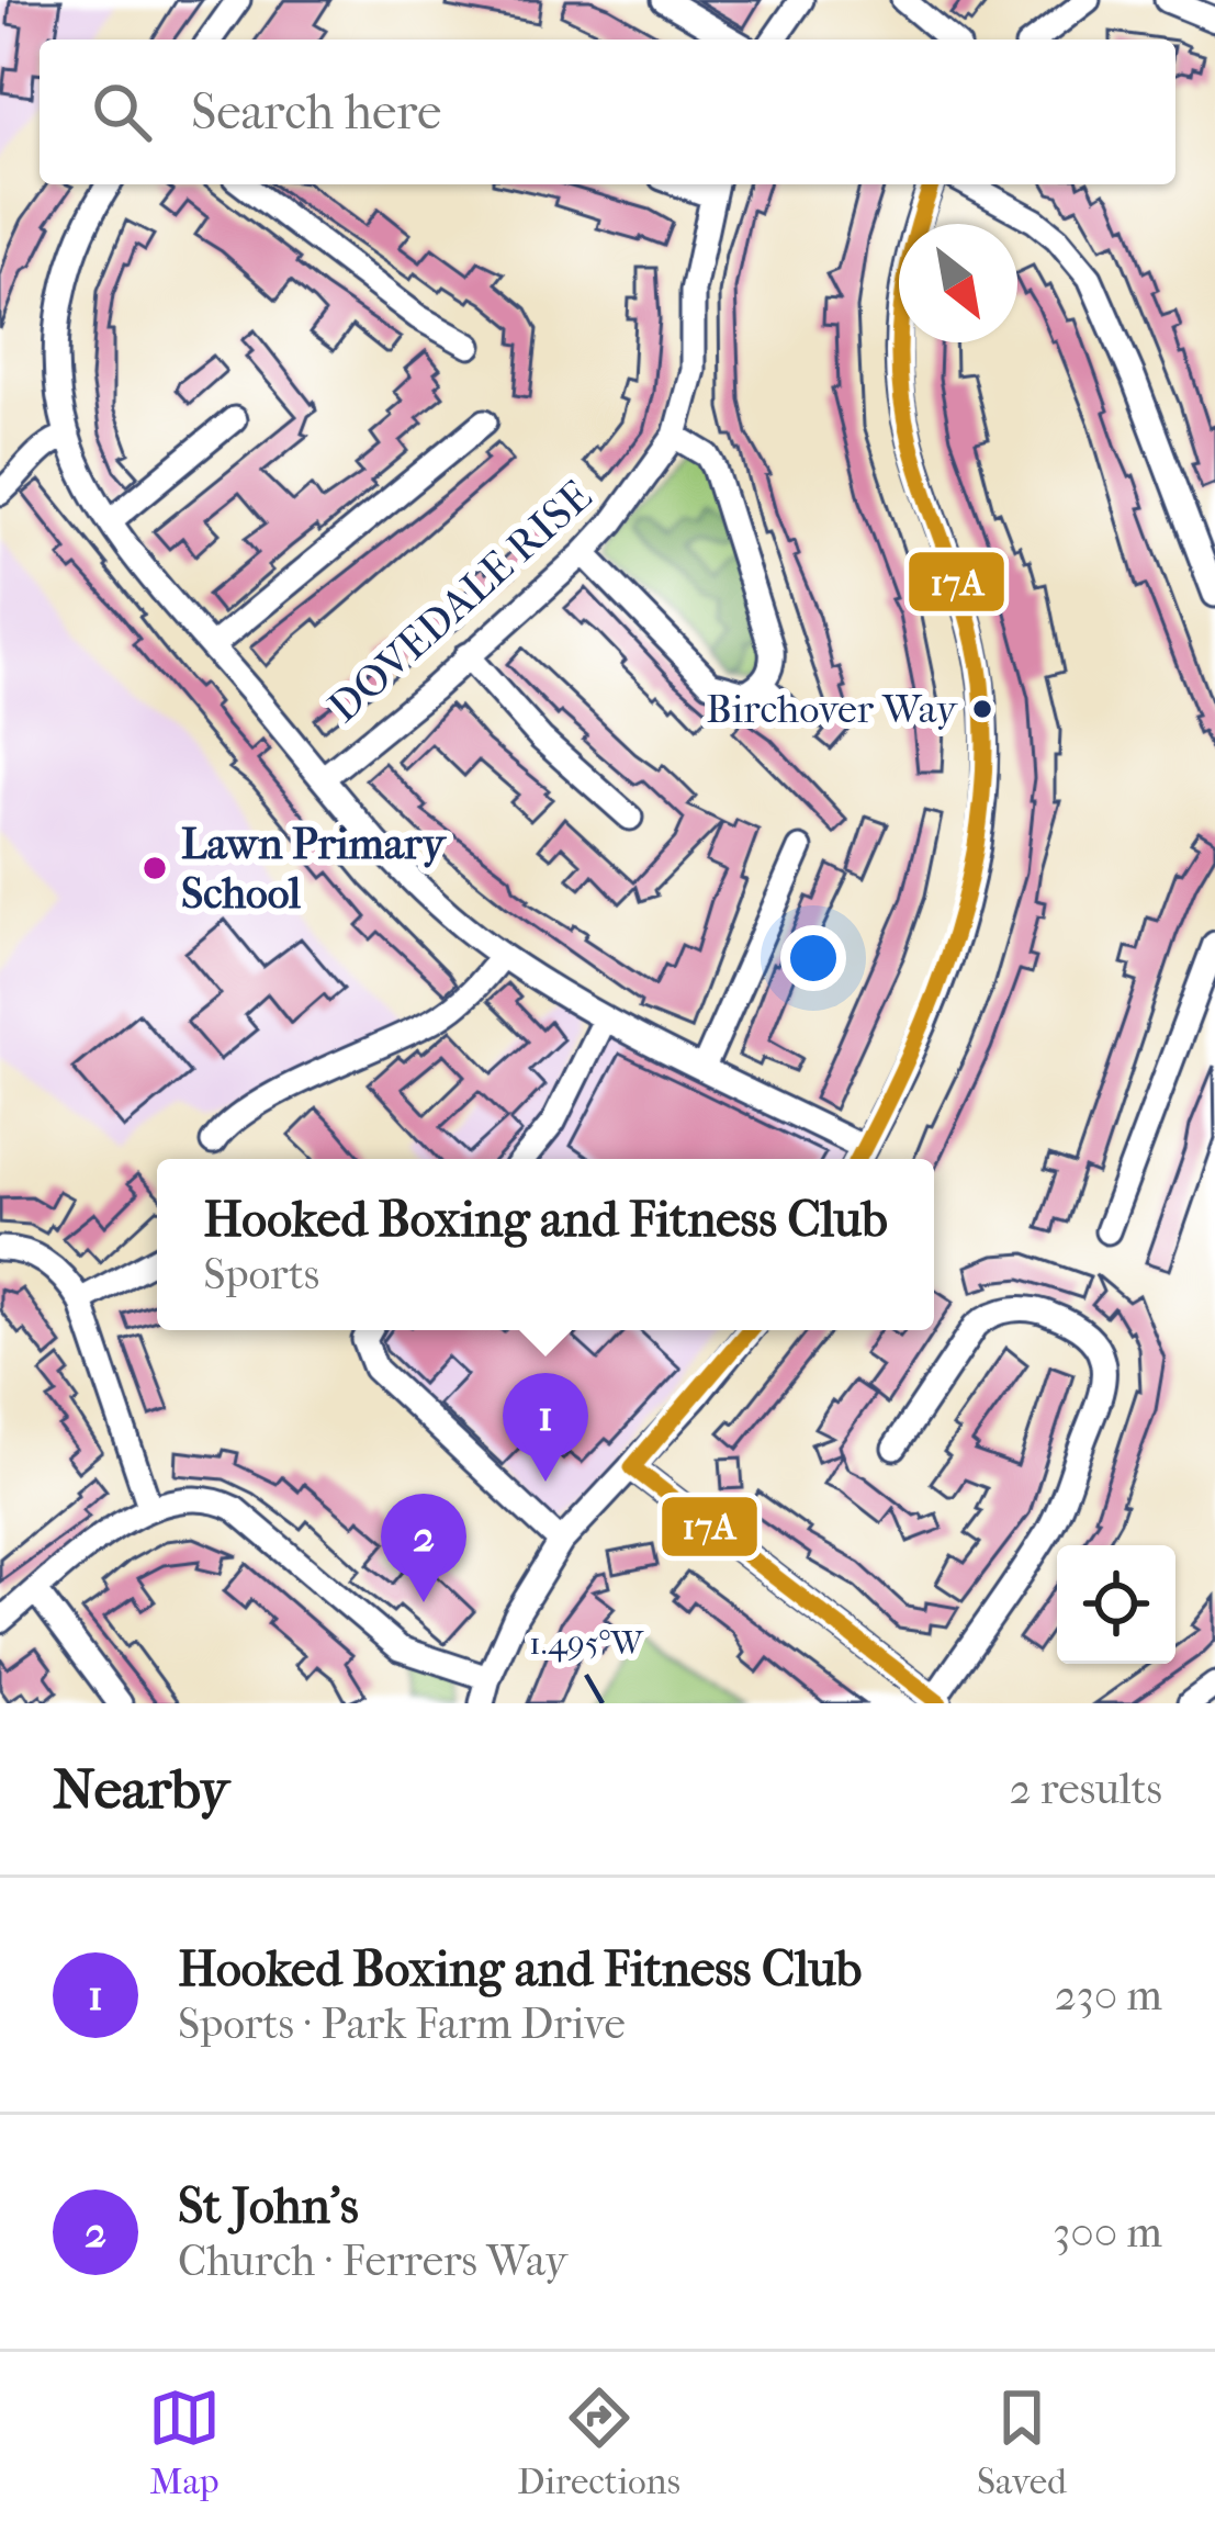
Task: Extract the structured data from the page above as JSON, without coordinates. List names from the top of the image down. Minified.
{"streets":{"street":["DOVEDALE RISE"]},"places":["Birchover Way","Lawn Primary School"],"lines":["transit line 17A"],"north":"bottom right","page":{"search":"Search here","popup":["Hooked Boxing and Fitness Club","Sports"],"pins":["1","2"],"heading":["Nearby","2 results"],"list":[{"mark":"1","name":"Hooked Boxing and Fitness Club","note":"Sports · Park Farm Drive","value":"230 m"},{"mark":"2","name":"St John's","note":"Church · Ferrers Way","value":"300 m"}],"nav":["Map","Directions","Saved"]},"coordinates":["1.495°W"]}
